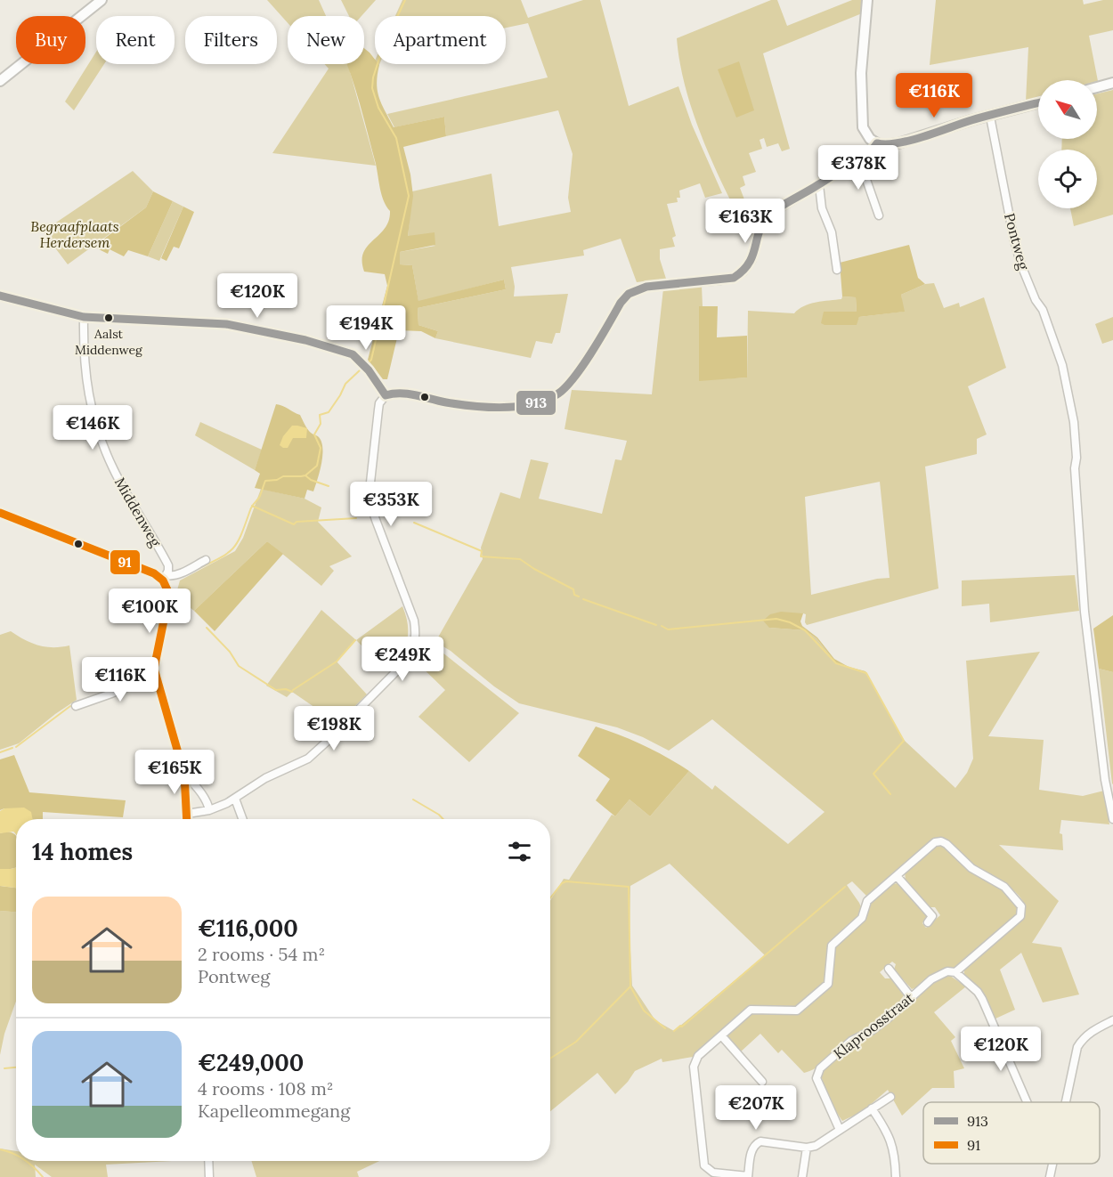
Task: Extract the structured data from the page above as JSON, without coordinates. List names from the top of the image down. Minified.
{"streets":{"street":["Pontweg","Middenweg","Klaproosstraat"]},"parks":["Begraafplaats Herdersem"],"places":["Aalst Middenweg"],"lines":["transit line 913","transit line 91"],"legend":["913","91"],"north":"top left","page":{"chip":["Buy","Rent","Filters","New","Apartment"],"price":["€116K","€378K","€163K","€120K","€194K","€146K","€353K","€100K","€249K","€116K","€198K","€165K","€120K","€207K"],"heading":"14 homes","list":[{"name":"€116,000","note":"2 rooms · 54 m² · Pontweg"},{"name":"€249,000","note":"4 rooms · 108 m² · Kapelleommegang"}]}}
